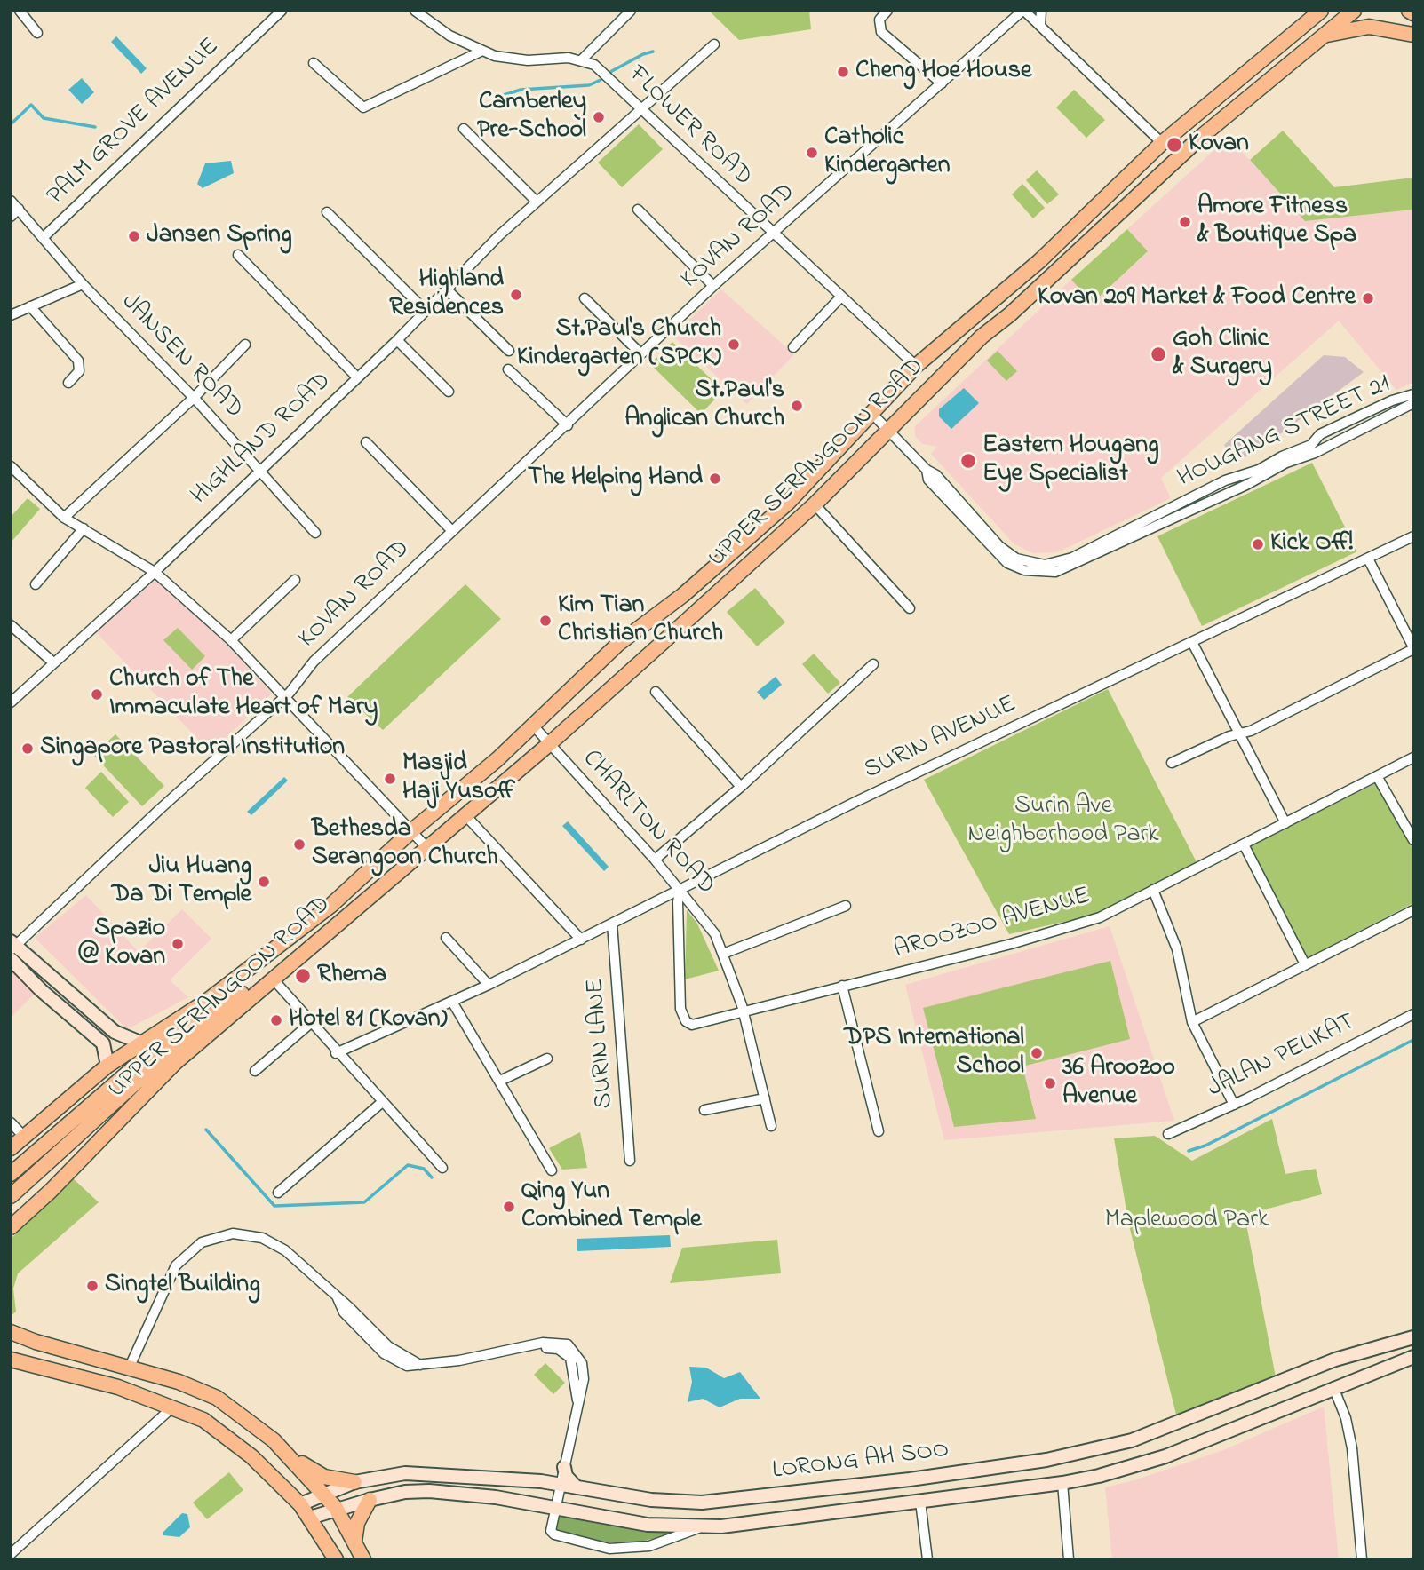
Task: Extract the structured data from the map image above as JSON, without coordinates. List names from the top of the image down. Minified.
{"streets":{"main road":["UPPER SERANGOON ROAD","LORONG AH SOO"],"street":["PALM GROVE AVENUE","FLOWER ROAD","KOVAN ROAD","JANSEN ROAD","HOUGANG STREET 21","HIGHLAND ROAD","SURIN AVENUE","CHARLTON ROAD","AROOZOO AVENUE","SURIN LANE","JALAN PELIKAT"]},"crossings":[["PALM GROVE AVENUE","JANSEN ROAD"],["FLOWER ROAD","KOVAN ROAD"],["FLOWER ROAD","HIGHLAND ROAD"],["FLOWER ROAD","UPPER SERANGOON ROAD"],["JANSEN ROAD","HIGHLAND ROAD"],["HOUGANG STREET 21","UPPER SERANGOON ROAD"],["UPPER SERANGOON ROAD","CHARLTON ROAD"],["SURIN AVENUE","CHARLTON ROAD"],["SURIN AVENUE","AROOZOO AVENUE"],["SURIN AVENUE","SURIN LANE"],["CHARLTON ROAD","AROOZOO AVENUE"]],"parks":["Surin Ave Neighborhood Park","Maplewood Park"],"places":["Cheng Hoe House","Camberley Pre-School","Kovan","Catholic Kindergarten","Amore Fitness & Boutique Spa","Jansen Spring","Highland Residences","Kovan 209 Market & Food Centre","St.Paul's Church Kindergarten (SPCK)","Goh Clinic & Surgery","St.Paul's Anglican Church","Eastern Hougang Eye Specialist","The Helping Hand","Kick Off!","Kim Tian Christian Church","Church of The Immaculate Heart of Mary","Singapore Pastoral Institution","Masjid Haji Yusoff","Bethesda Serangoon Church","Jiu Huang Da Di Temple","Spazio @ Kovan","Rhema","Hotel 81 (Kovan)","DPS International School","36 Aroozoo Avenue","Qing Yun Combined Temple","Singtel Building"]}
